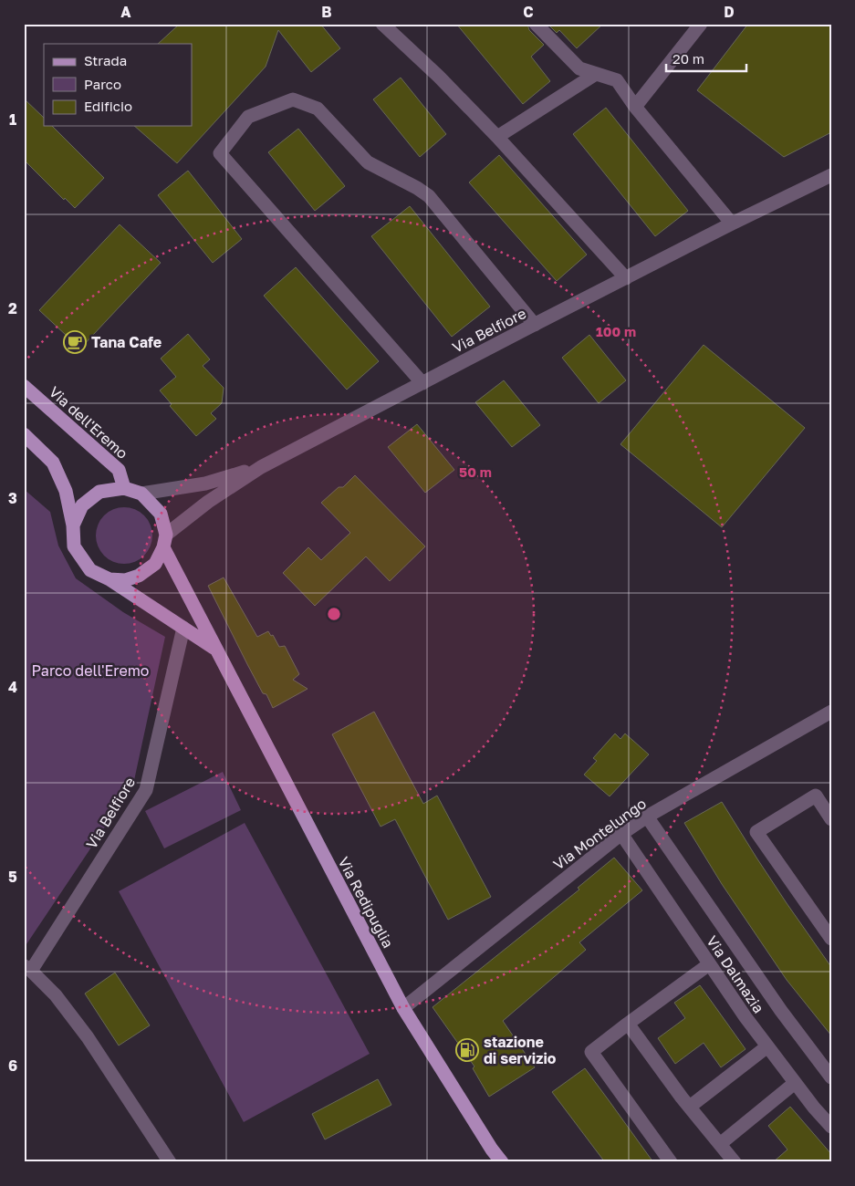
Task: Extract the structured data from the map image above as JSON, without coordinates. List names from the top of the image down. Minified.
{"streets":{"main road":["Via dell'Eremo","Via Redipuglia"],"street":["Via Belfiore","Via Montelungo","Via Dalmazia"]},"crossings":[["Via Belfiore","Via dell'Eremo"],["Via Belfiore","Via Redipuglia"],["Via dell'Eremo","Via Redipuglia"],["Via Montelungo","Via Redipuglia"],["Via Montelungo","Via Dalmazia"]],"parks":["Parco dell'Eremo"],"places":{"cafe":["Tana Cafe"],"fuel station":["stazione di servizio"]},"legend":["Strada","Parco","Edificio"],"scale_bar":"20 m","grid":{"columns":["A","B","C","D"],"rows":["1","2","3","4","5","6"]},"rings":["100 m","50 m"]}
